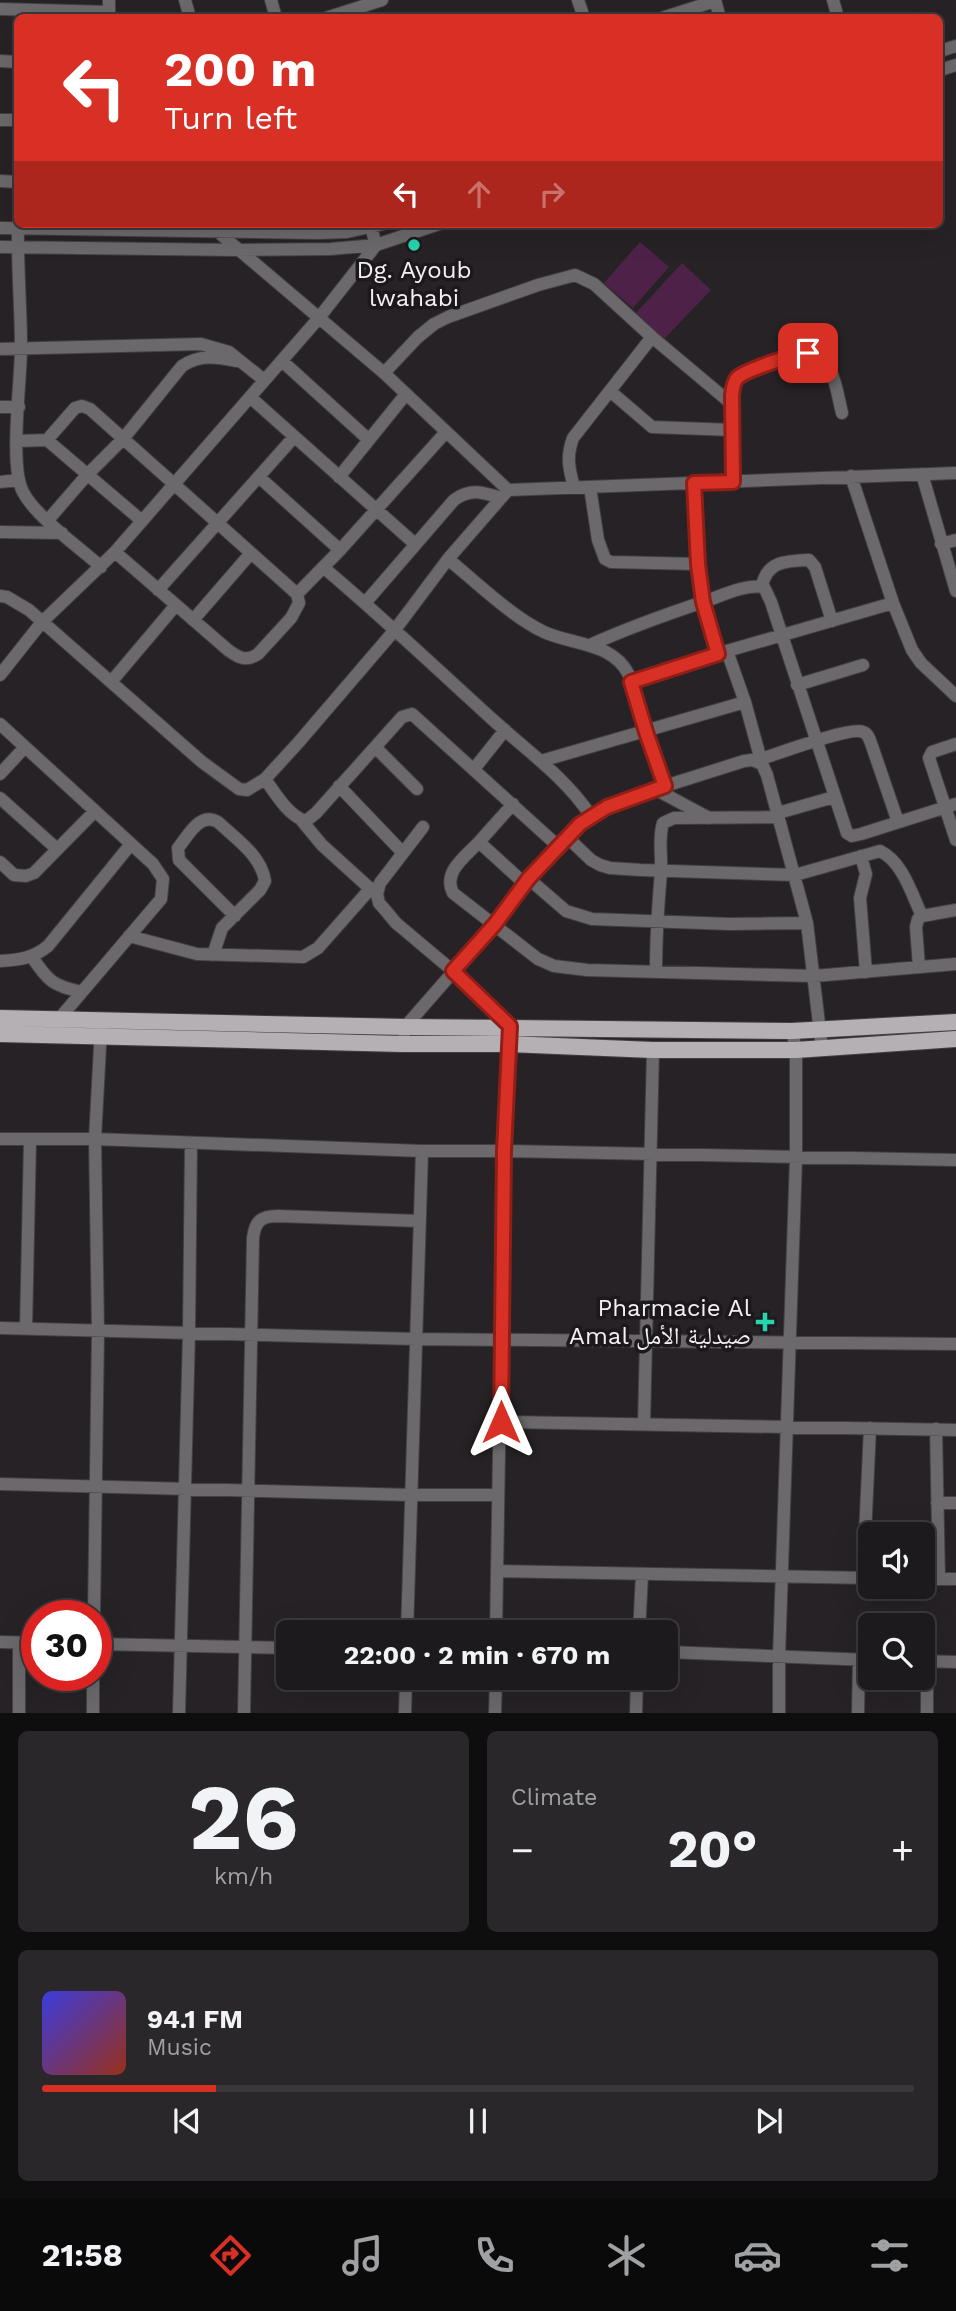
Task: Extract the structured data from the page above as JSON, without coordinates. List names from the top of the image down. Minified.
{"places":{"other":["Dg. Ayoub lwahabi"],"health":["Pharmacie Al Amal صيدلية الأمل"]},"page":{"turn":["200 m","Turn left"],"limit":"30","trip":"22:00 · 2 min · 670 m","tile":[["26","km/h"],"Climate"],"heat":["−","20°","+"],"song":["94.1 FM","Music"],"tabs":"21:58"}}
